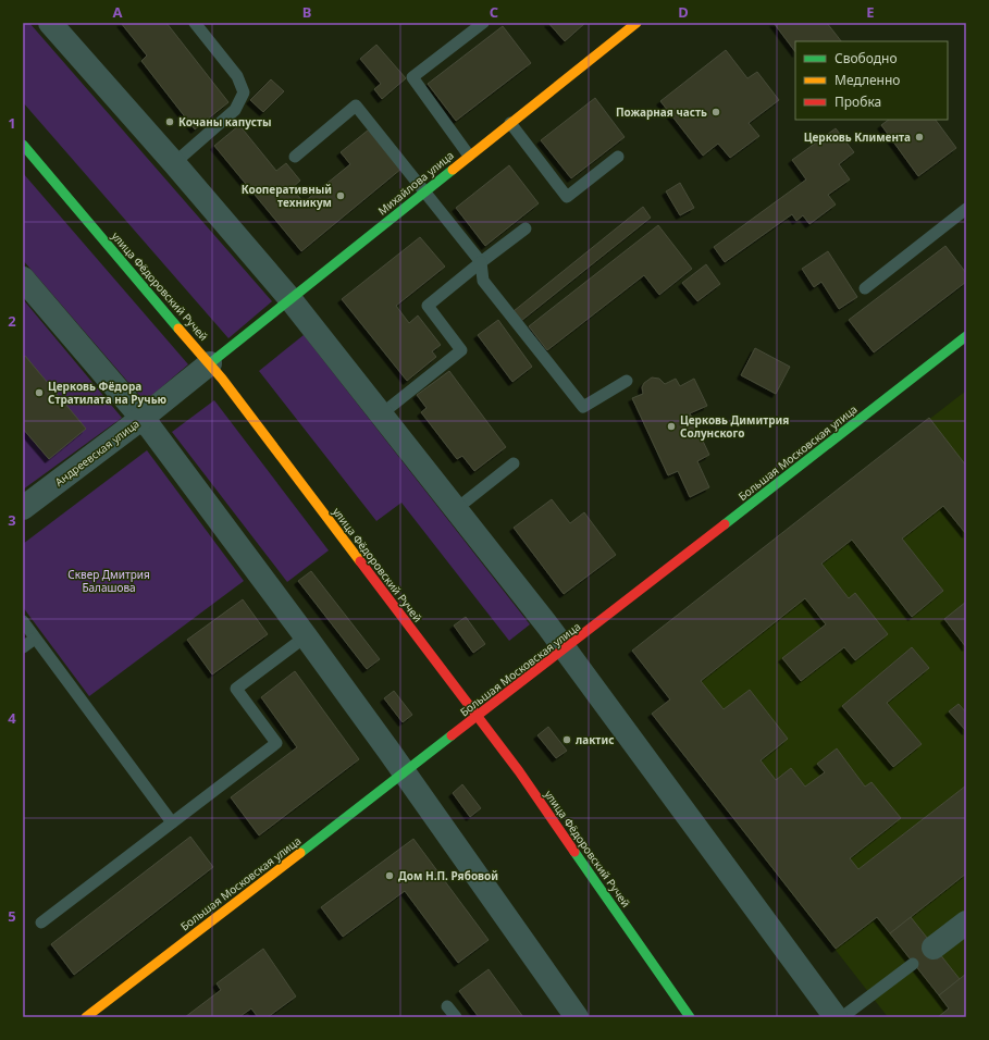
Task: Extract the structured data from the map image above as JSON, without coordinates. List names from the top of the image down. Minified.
{"streets":{"main road":["Михайлова улица","улица Фёдоровский Ручей","Большая Московская улица"],"street":["Андреевская улица"]},"crossings":[["Михайлова улица","улица Фёдоровский Ручей"],["Михайлова улица","Андреевская улица"],["улица Фёдоровский Ручей","Андреевская улица"],["улица Фёдоровский Ручей","Большая Московская улица"]],"parks":["Сквер Дмитрия Балашова"],"places":["Пожарная часть","Кочаны капусты","Церковь Климента","Кооперативный техникум","Церковь Фёдора Стратилата на Ручью","Церковь Димитрия Солунского","лактис","Дом Н.П. Рябовой"],"legend":["Свободно","Медленно","Пробка"],"grid":{"columns":["A","B","C","D","E"],"rows":["1","2","3","4","5"]}}
